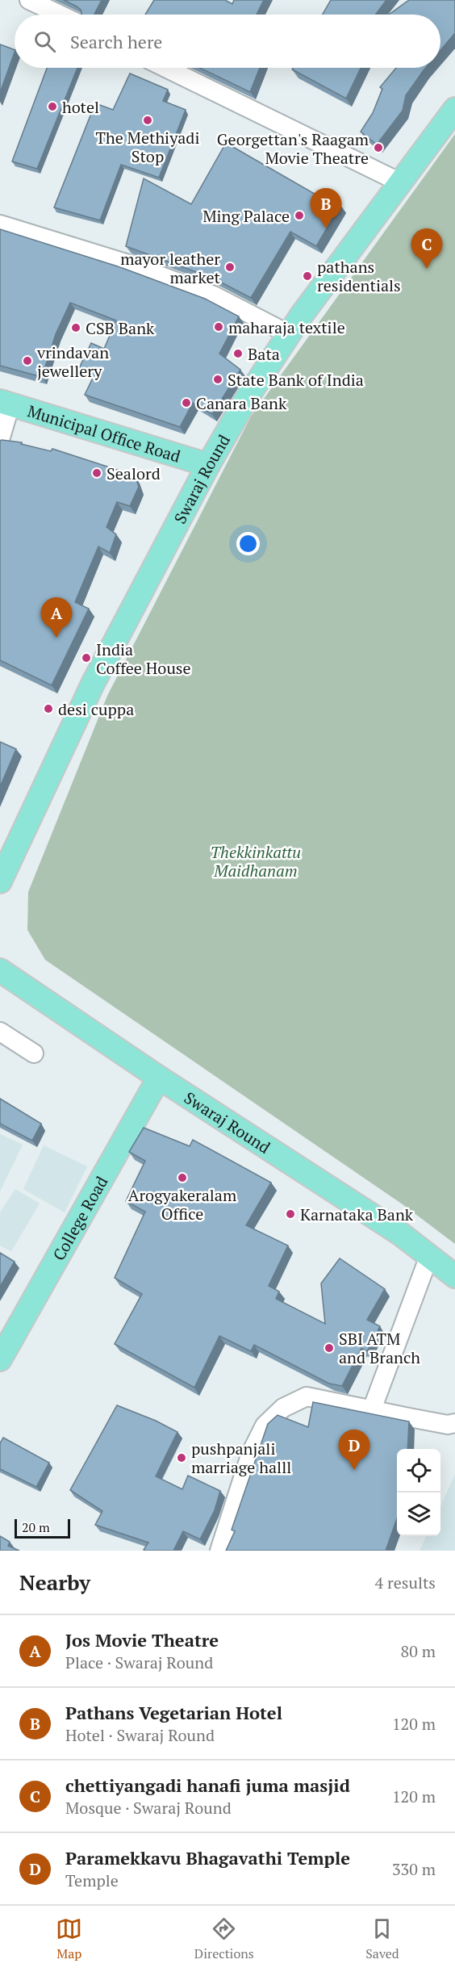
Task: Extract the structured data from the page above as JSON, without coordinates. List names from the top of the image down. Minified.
{"streets":{"main road":["Municipal Office Road","Swaraj Round","College Road"]},"crossings":[["Municipal Office Road","Swaraj Round"],["Swaraj Round","College Road"]],"parks":["Thekkinkattu Maidhanam"],"places":["hotel","The Methiyadi Stop","Georgettan's Raagam Movie Theatre","Ming Palace","mayor leather market","pathans residentials","maharaja textile","CSB Bank","Bata","vrindavan jewellery","State Bank of India","Canara Bank","Sealord","India Coffee House","desi cuppa","Arogyakeralam Office","Karnataka Bank","SBI ATM and Branch","pushpanjali marriage halll"],"scale_bar":"20 m","page":{"search":"Search here","pins":["B","C","A","D"],"scale":"20 m","heading":["Nearby","4 results"],"list":[{"mark":"A","name":"Jos Movie Theatre","note":"Place · Swaraj Round","value":"80 m"},{"mark":"B","name":"Pathans Vegetarian Hotel","note":"Hotel · Swaraj Round","value":"120 m"},{"mark":"C","name":"chettiyangadi hanafi juma masjid","note":"Mosque · Swaraj Round","value":"120 m"},{"mark":"D","name":"Paramekkavu Bhagavathi Temple","note":"Temple","value":"330 m"}],"nav":["Map","Directions","Saved"]}}
